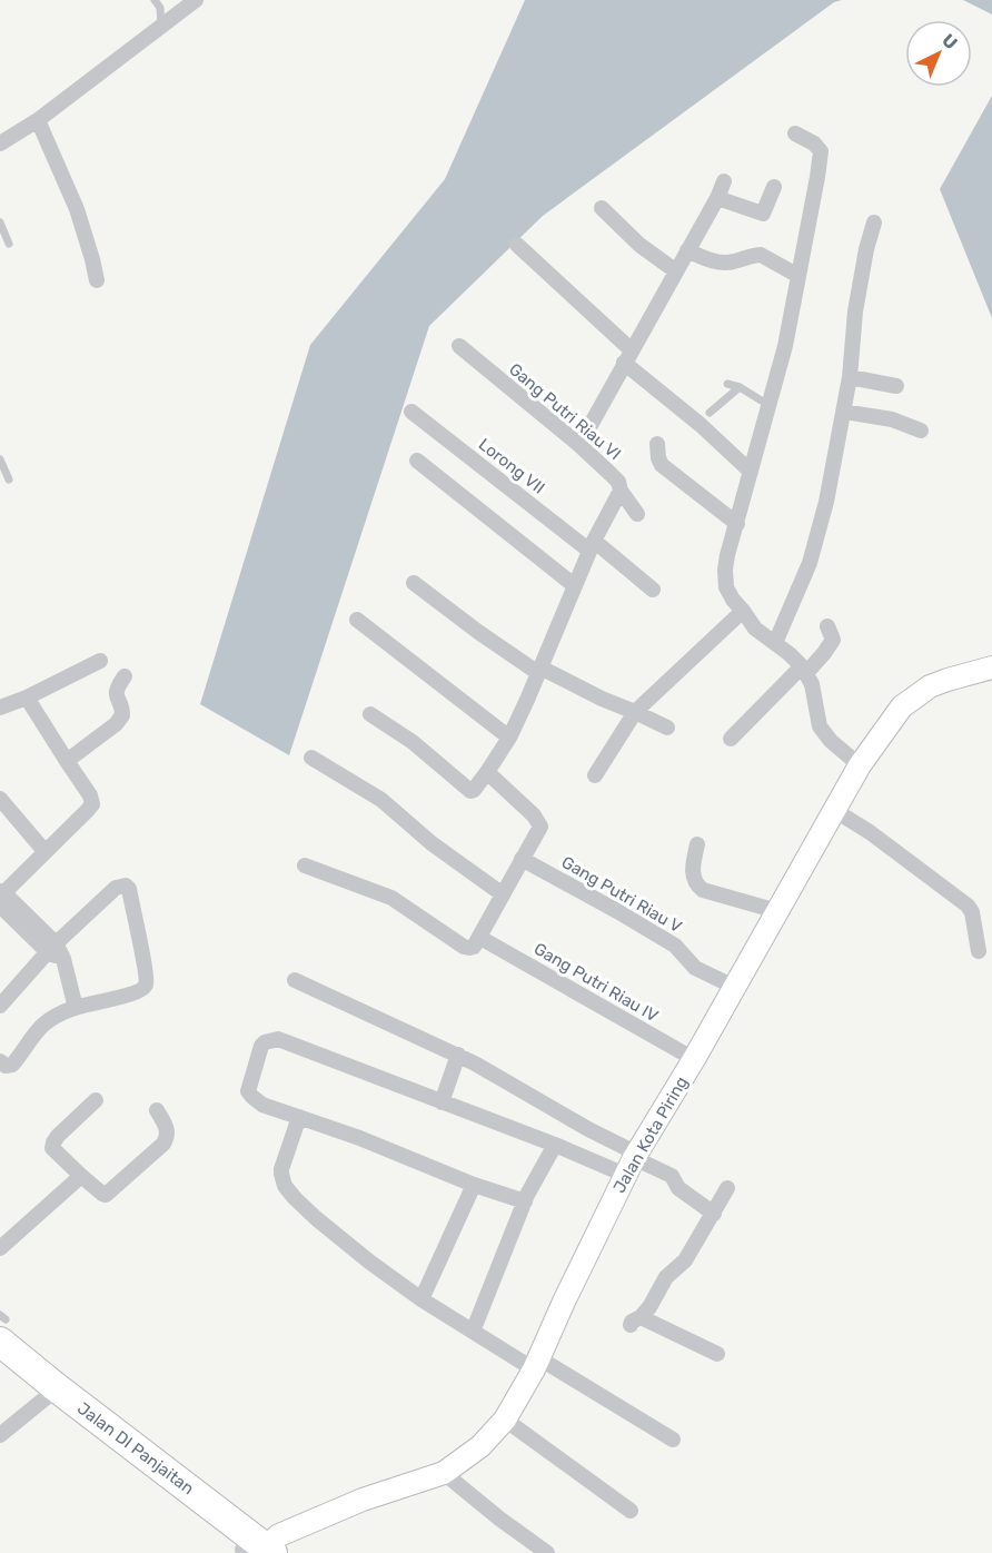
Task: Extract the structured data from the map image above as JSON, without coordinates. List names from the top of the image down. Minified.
{"streets":{"highway":["Jalan DI Panjaitan"],"street":["Gang Putri Riau VI","Lorong VII","Gang Putri Riau V","Gang Putri Riau IV","Jalan Kota Piring"]},"crossings":[["Gang Putri Riau V","Jalan Kota Piring"],["Gang Putri Riau IV","Jalan Kota Piring"],["Jalan Kota Piring","Jalan DI Panjaitan"]],"north":"top right"}
